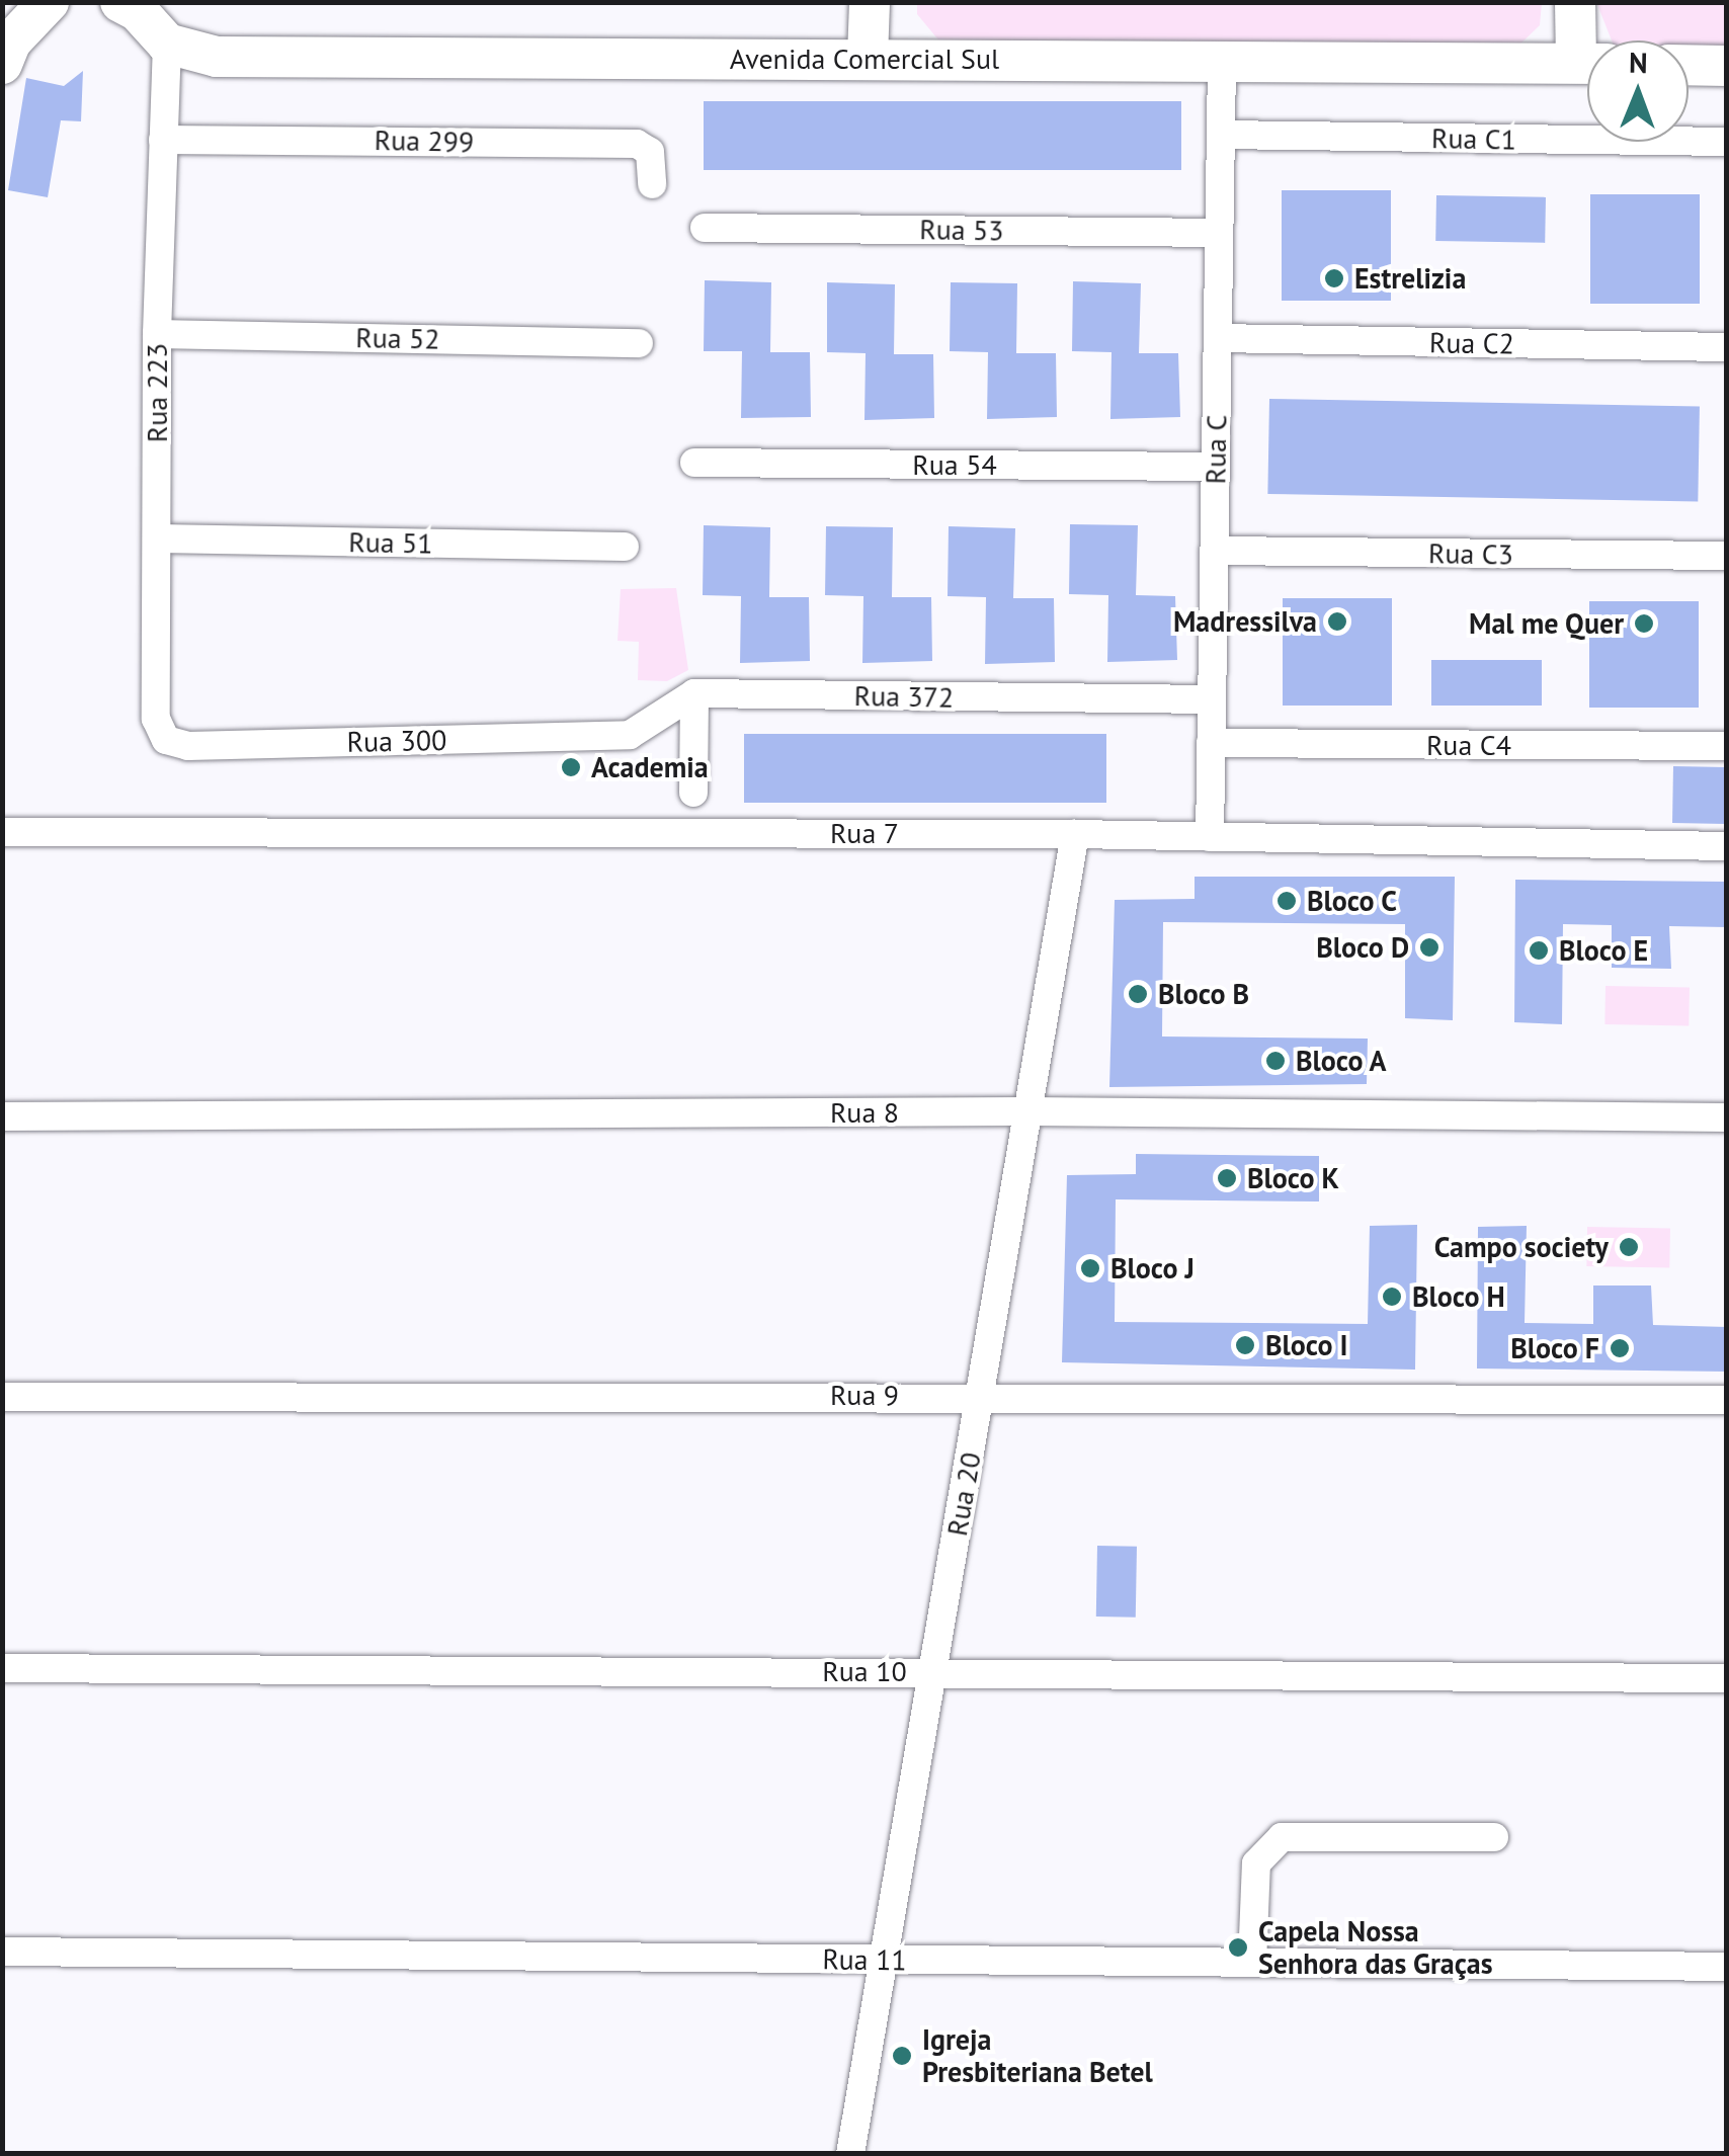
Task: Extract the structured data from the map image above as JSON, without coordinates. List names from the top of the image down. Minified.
{"streets":{"street":["Avenida Comercial Sul","Rua C1","Rua 299","Rua 53","Rua 52","Rua C2","Rua 223","Rua C","Rua 54","Rua 51","Rua C3","Rua 372","Rua 300","Rua C4","Rua 7","Rua 8","Rua 9","Rua 20","Rua 10","Rua 11"]},"crossings":[["Avenida Comercial Sul","Rua 223"],["Avenida Comercial Sul","Rua C"],["Rua C1","Rua C"],["Rua 299","Rua 223"],["Rua 53","Rua C"],["Rua 52","Rua 223"],["Rua C2","Rua C"],["Rua 223","Rua 51"],["Rua 223","Rua 300"],["Rua C","Rua 54"],["Rua C","Rua C3"],["Rua C","Rua 372"],["Rua C","Rua C4"],["Rua C","Rua 7"],["Rua 372","Rua 300"],["Rua 7","Rua 20"],["Rua 8","Rua 20"],["Rua 9","Rua 20"],["Rua 20","Rua 10"],["Rua 20","Rua 11"]],"places":["Estrelizia","Madressilva","Mal me Quer","Academia","Bloco C","Bloco D","Bloco E","Bloco B","Bloco A","Bloco K","Campo society","Bloco J","Bloco H","Bloco I","Bloco F","Capela Nossa Senhora das Graças","Igreja Presbiteriana Betel"],"north":"top"}
